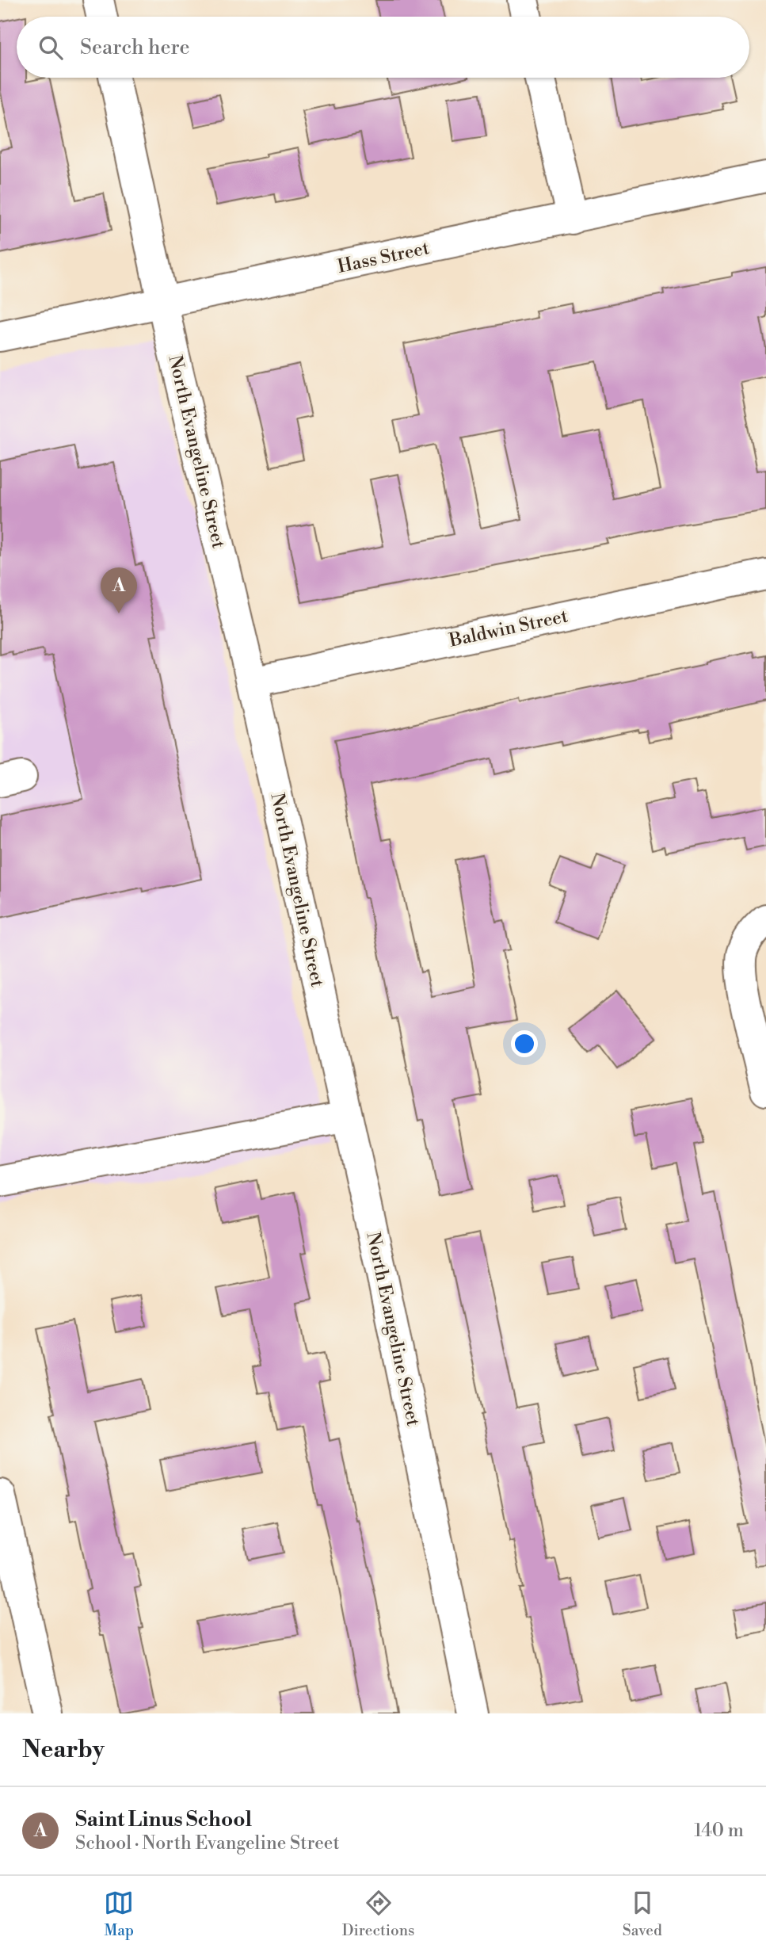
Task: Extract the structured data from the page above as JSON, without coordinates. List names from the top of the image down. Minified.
{"streets":{"street":["Hass Street","North Evangeline Street","Baldwin Street"]},"crossings":[["Hass Street","North Evangeline Street"],["North Evangeline Street","Baldwin Street"]],"page":{"search":"Search here","pins":"A","heading":"Nearby","list":[{"mark":"A","name":"Saint Linus School","note":"School · North Evangeline Street","value":"140 m"}],"nav":["Map","Directions","Saved"]}}
